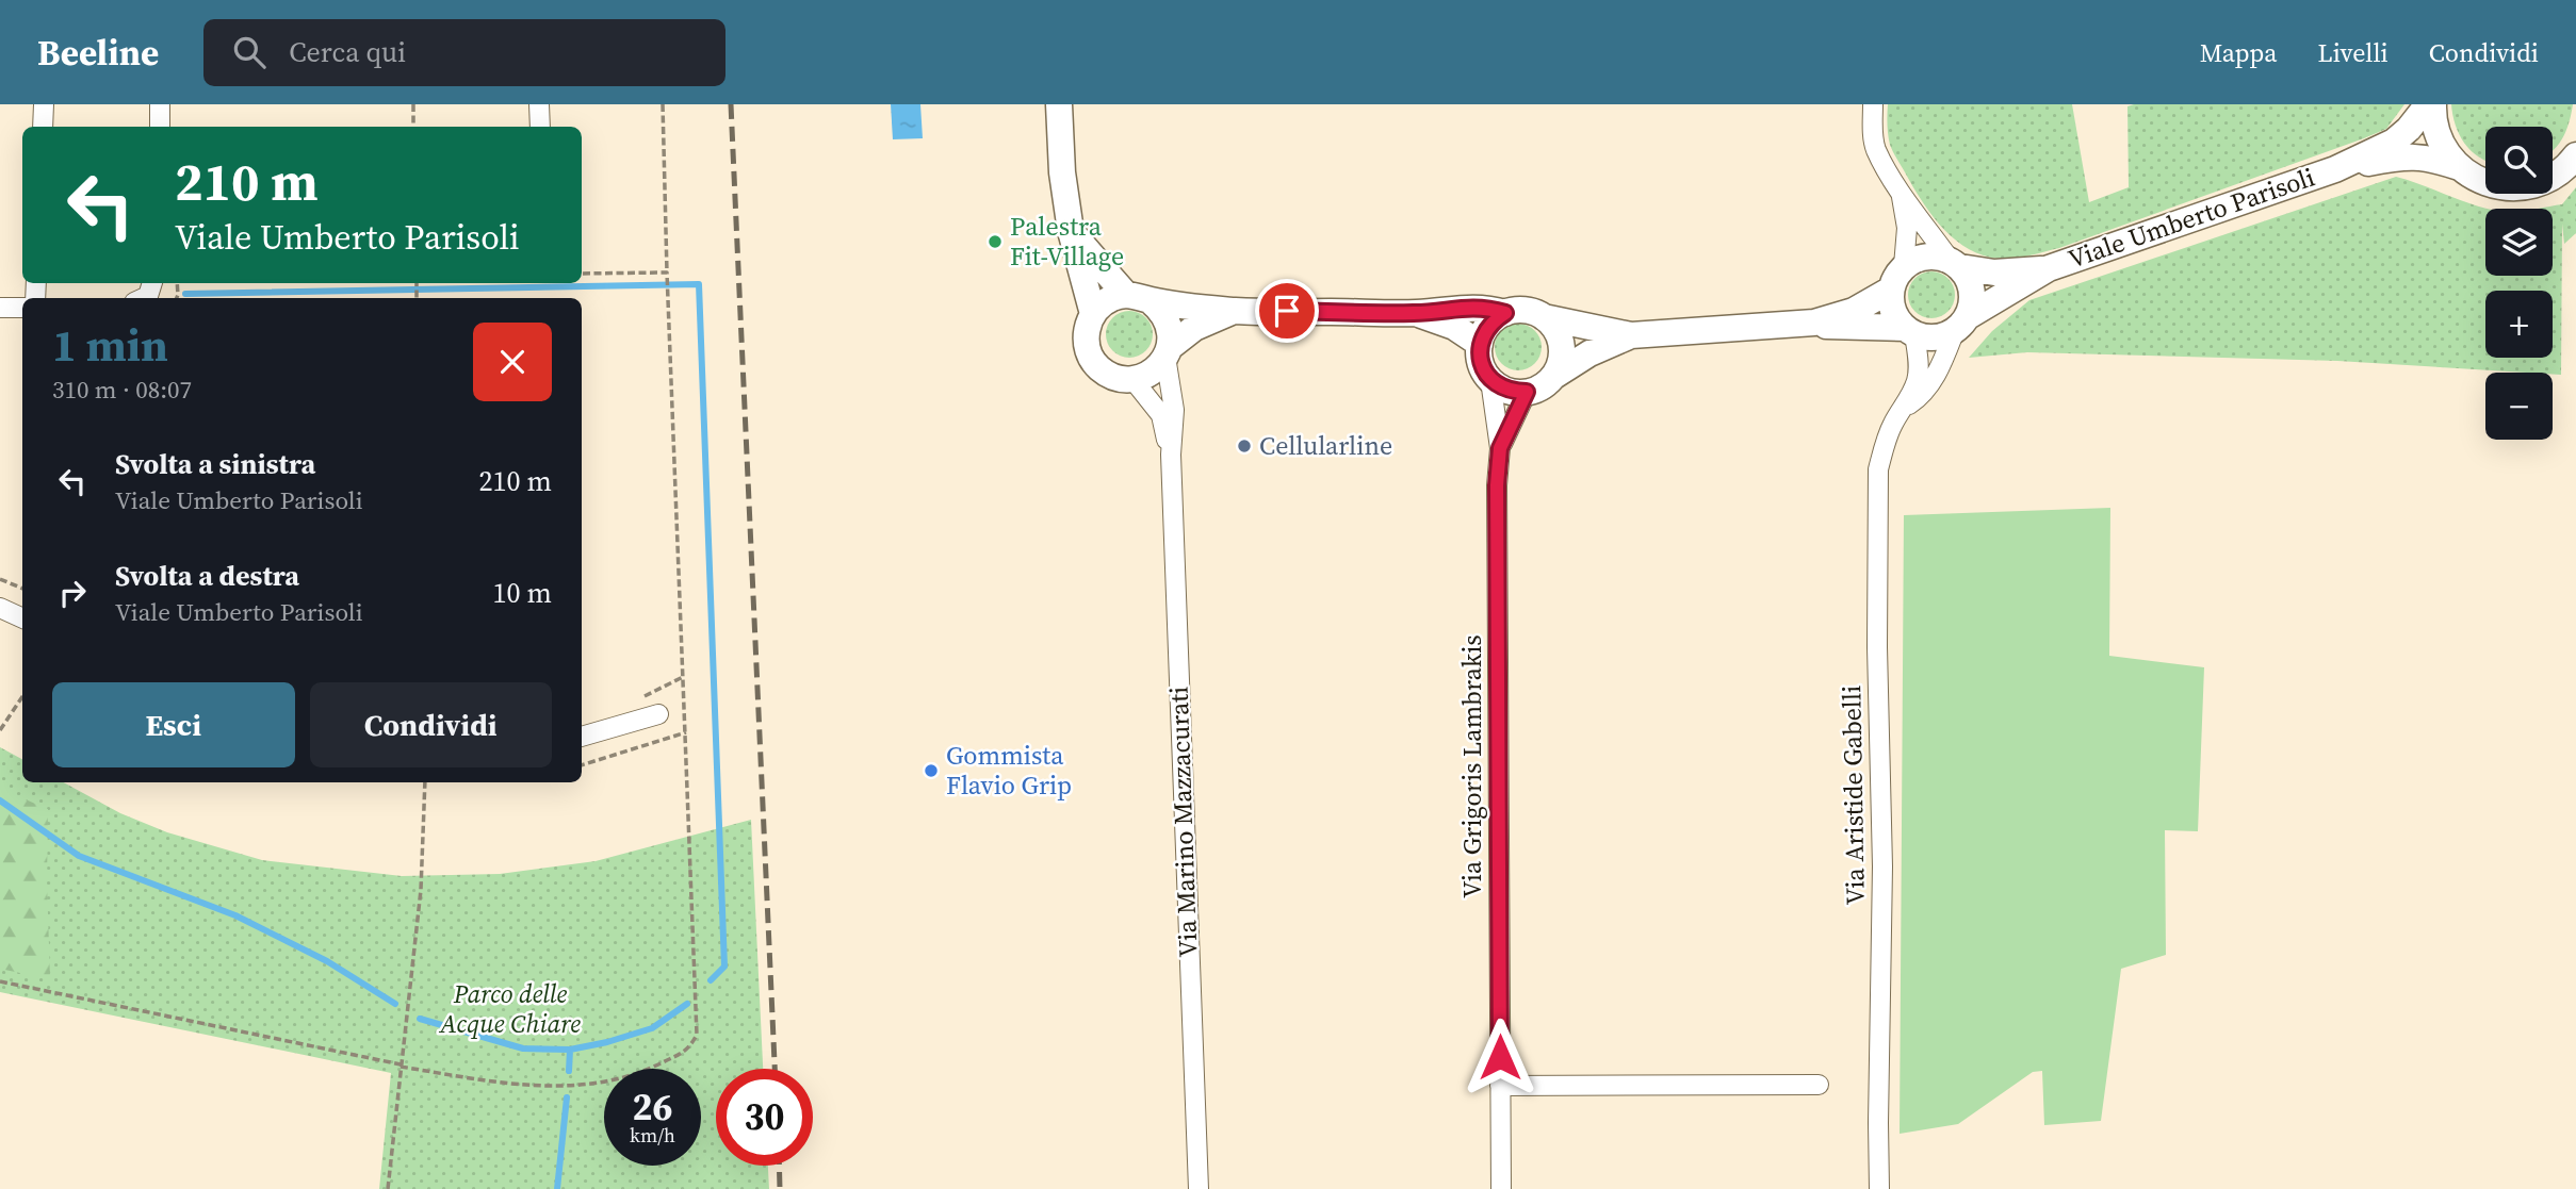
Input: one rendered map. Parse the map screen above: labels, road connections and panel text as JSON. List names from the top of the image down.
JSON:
{
  "streets": {
    "street": [
      "Viale Umberto Parisoli",
      "Via Grigoris Lambrakis",
      "Via Aristide Gabelli",
      "Via Marino Mazzacurati"
    ]
  },
  "crossings": [
    ["Viale Umberto Parisoli", "Via Grigoris Lambrakis"],
    ["Viale Umberto Parisoli", "Via Aristide Gabelli"],
    ["Viale Umberto Parisoli", "Via Marino Mazzacurati"]
  ],
  "parks": ["Parco delle Acque Chiare"],
  "places": ["Palestra Fit-Village", "Cellularline", "Gommista Flavio Grip"],
  "page": {
    "header": "Beeline",
    "search": "Cerca qui",
    "nav": ["Mappa", "Livelli", "Condividi"],
    "map_buttons": ["+", "−"],
    "turn": ["210 m", "Viale Umberto Parisoli"],
    "heading": ["1 min", "310 m · 08:07"],
    "list": [
      {
        "name": "Svolta a sinistra",
        "note": "Viale Umberto Parisoli",
        "value": "210 m"
      },
      {
        "name": "Svolta a destra",
        "note": "Viale Umberto Parisoli",
        "value": "10 m"
      }
    ],
    "buttons": ["Esci", "Condividi"],
    "speed": "26 km/h",
    "limit": "30"
  }
}
